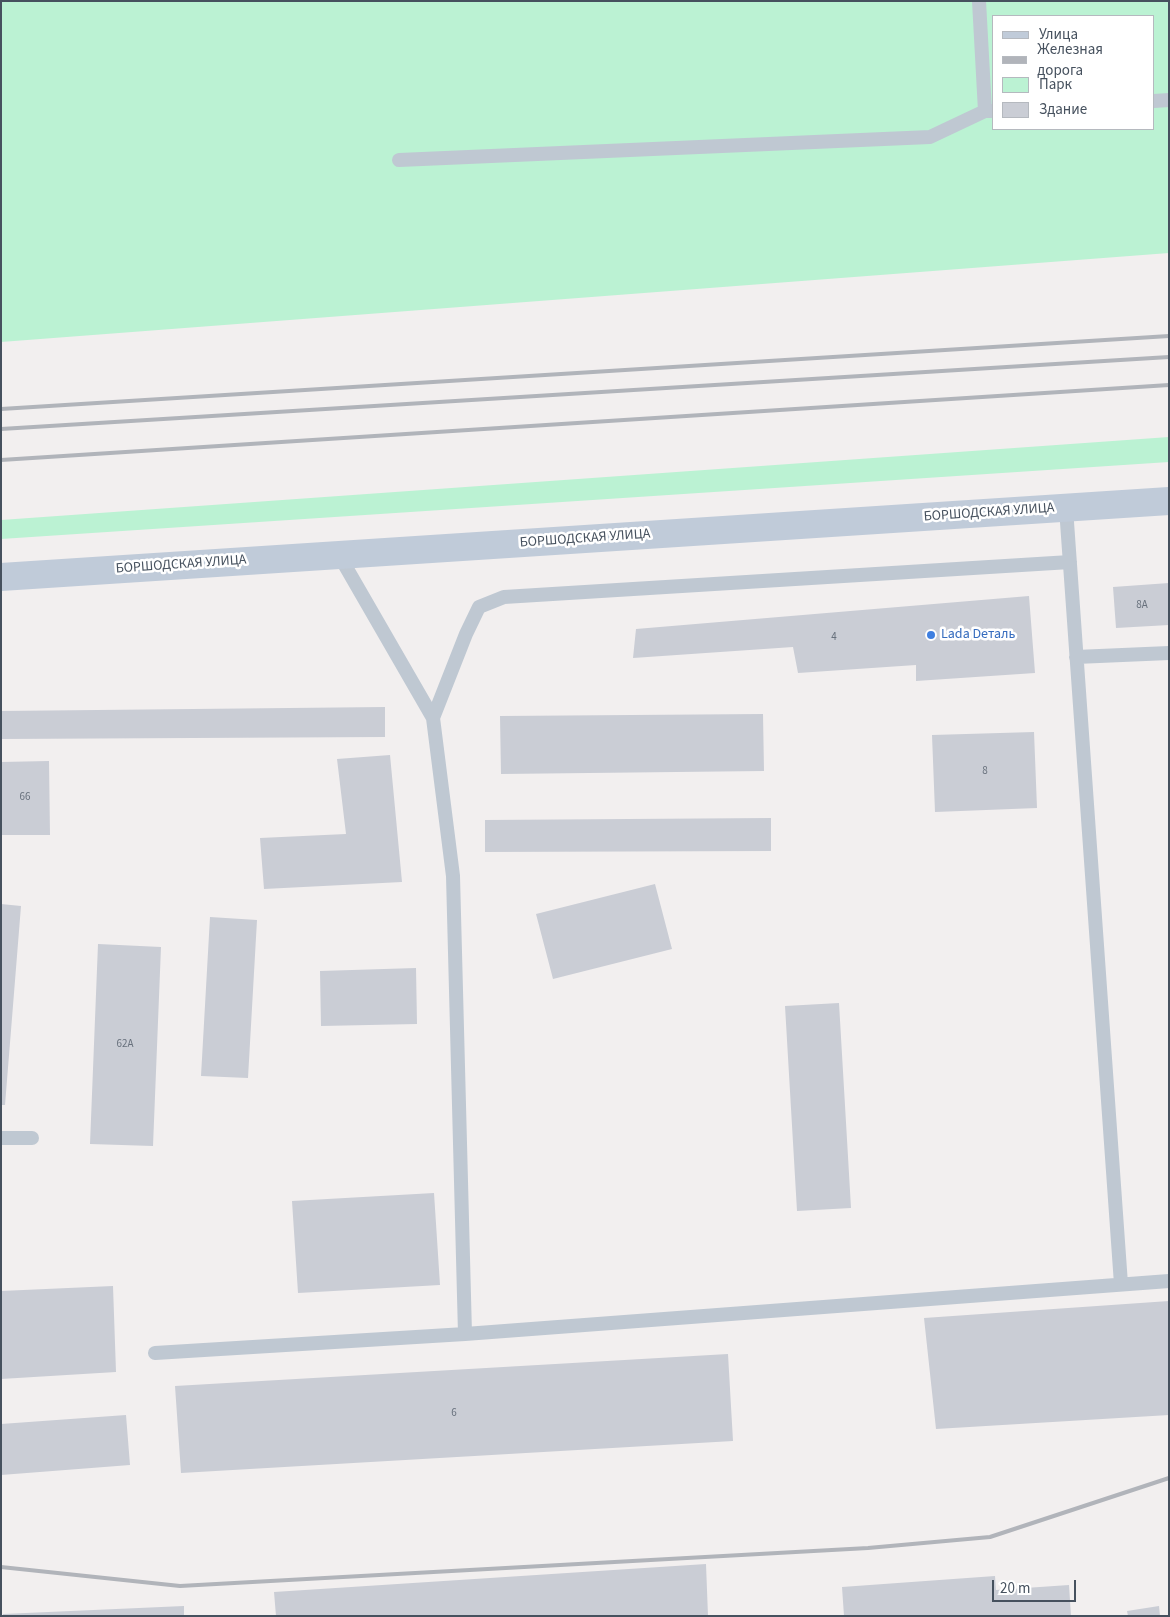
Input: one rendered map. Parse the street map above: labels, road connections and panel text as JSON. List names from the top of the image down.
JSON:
{
  "streets": {
    "street": ["БОРШОДСКАЯ УЛИЦА"]
  },
  "places": ["Lada Dеталь"],
  "house_numbers": [
    "8А",
    "4",
    "8",
    "66",
    "62А",
    "6"
  ],
  "legend": [
    "Улица",
    "Железная дорога",
    "Парк",
    "Здание"
  ],
  "scale_bar": "20 m"
}
